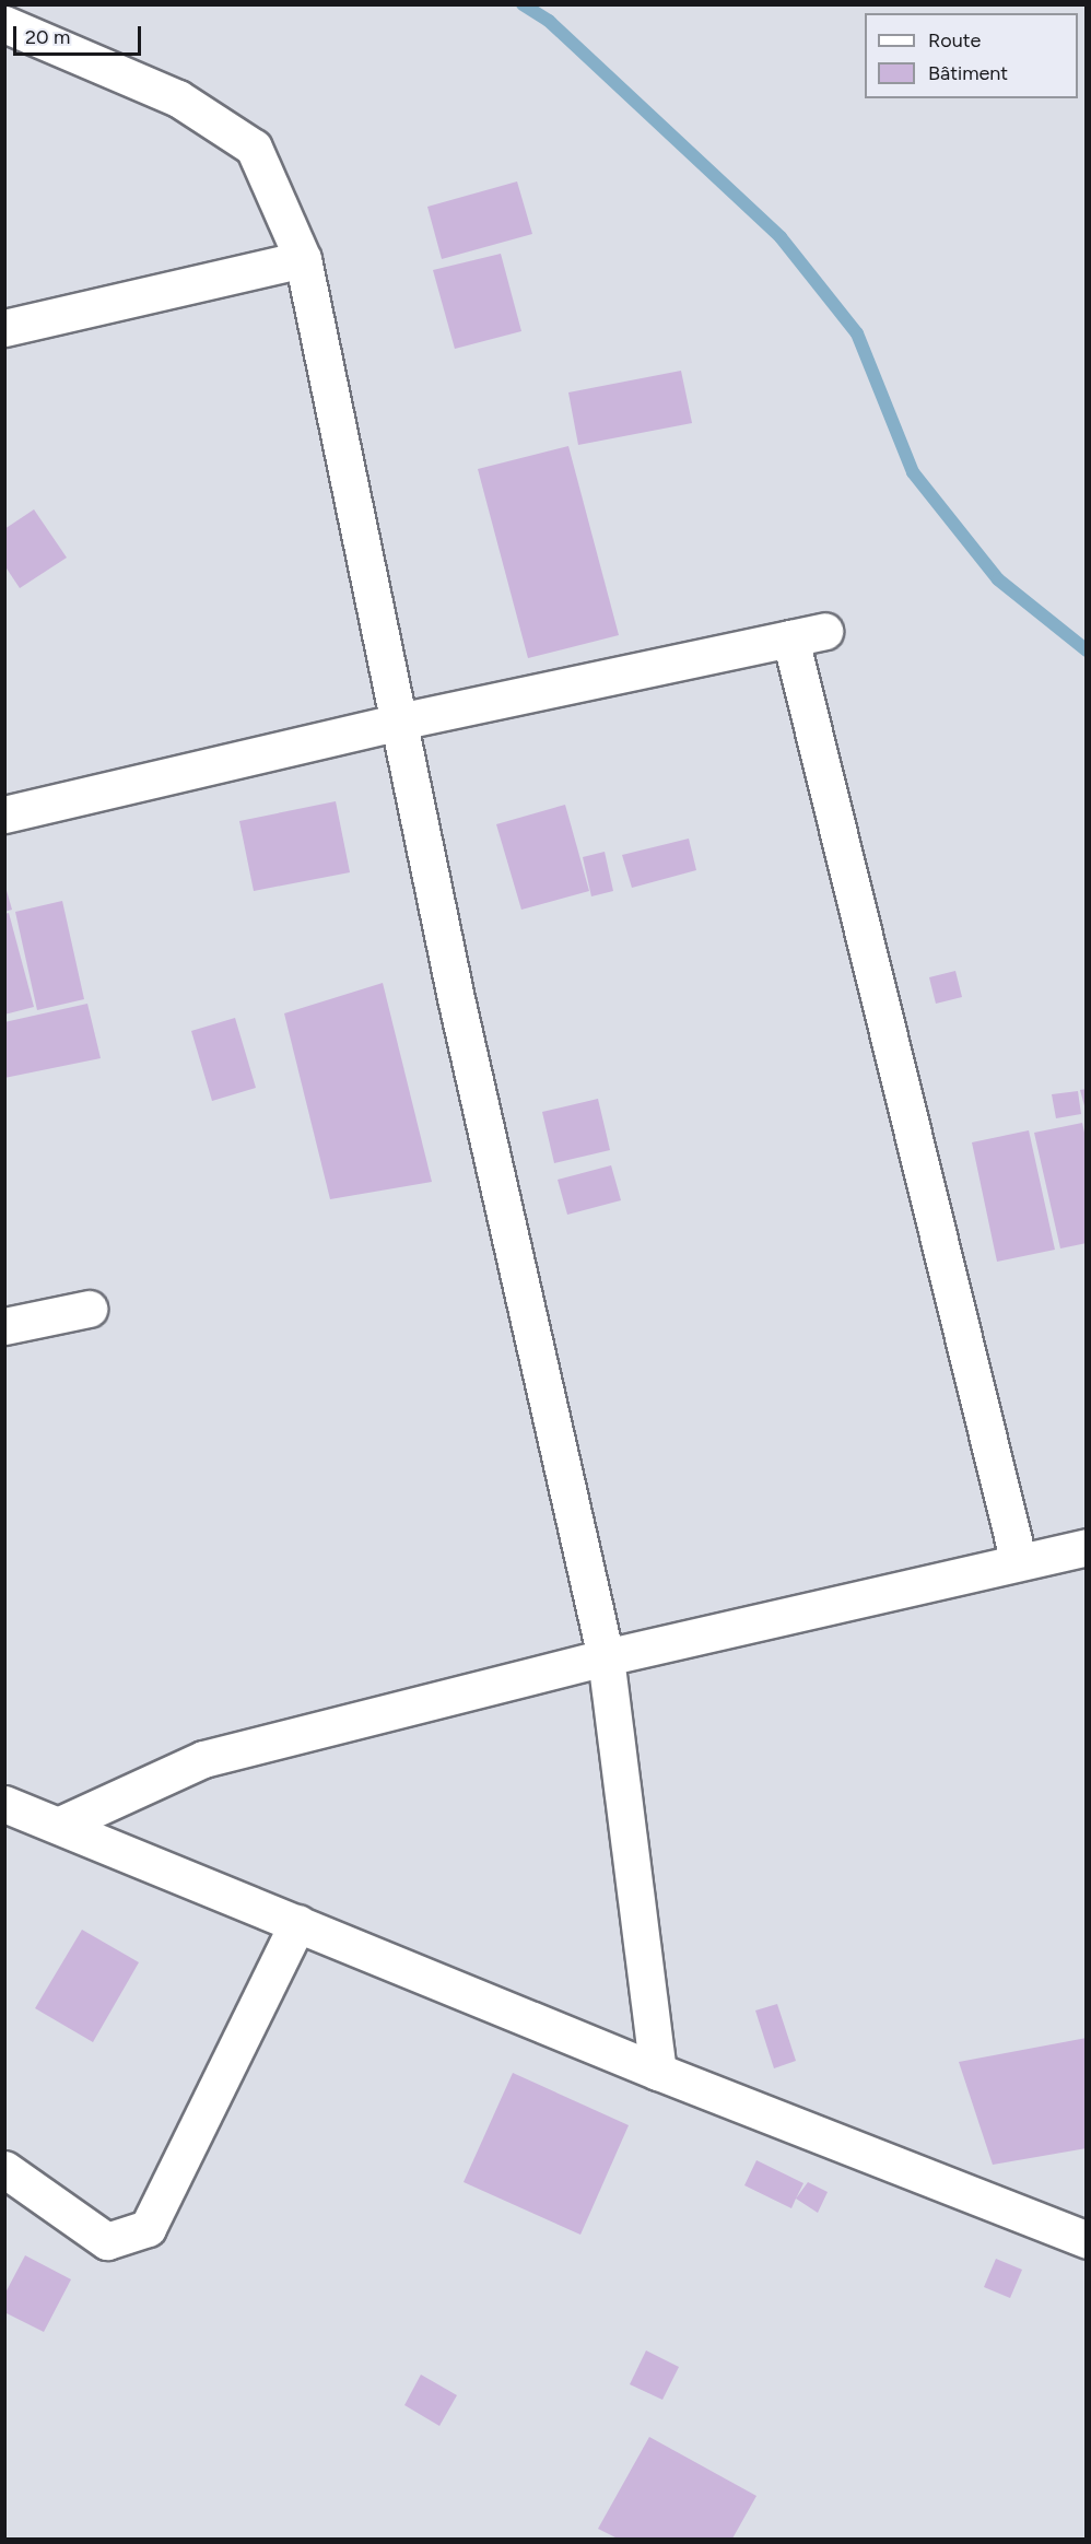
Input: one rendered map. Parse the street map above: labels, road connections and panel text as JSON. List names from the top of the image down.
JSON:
{
  "legend": ["Route", "Bâtiment"],
  "scale_bar": "20 m"
}
